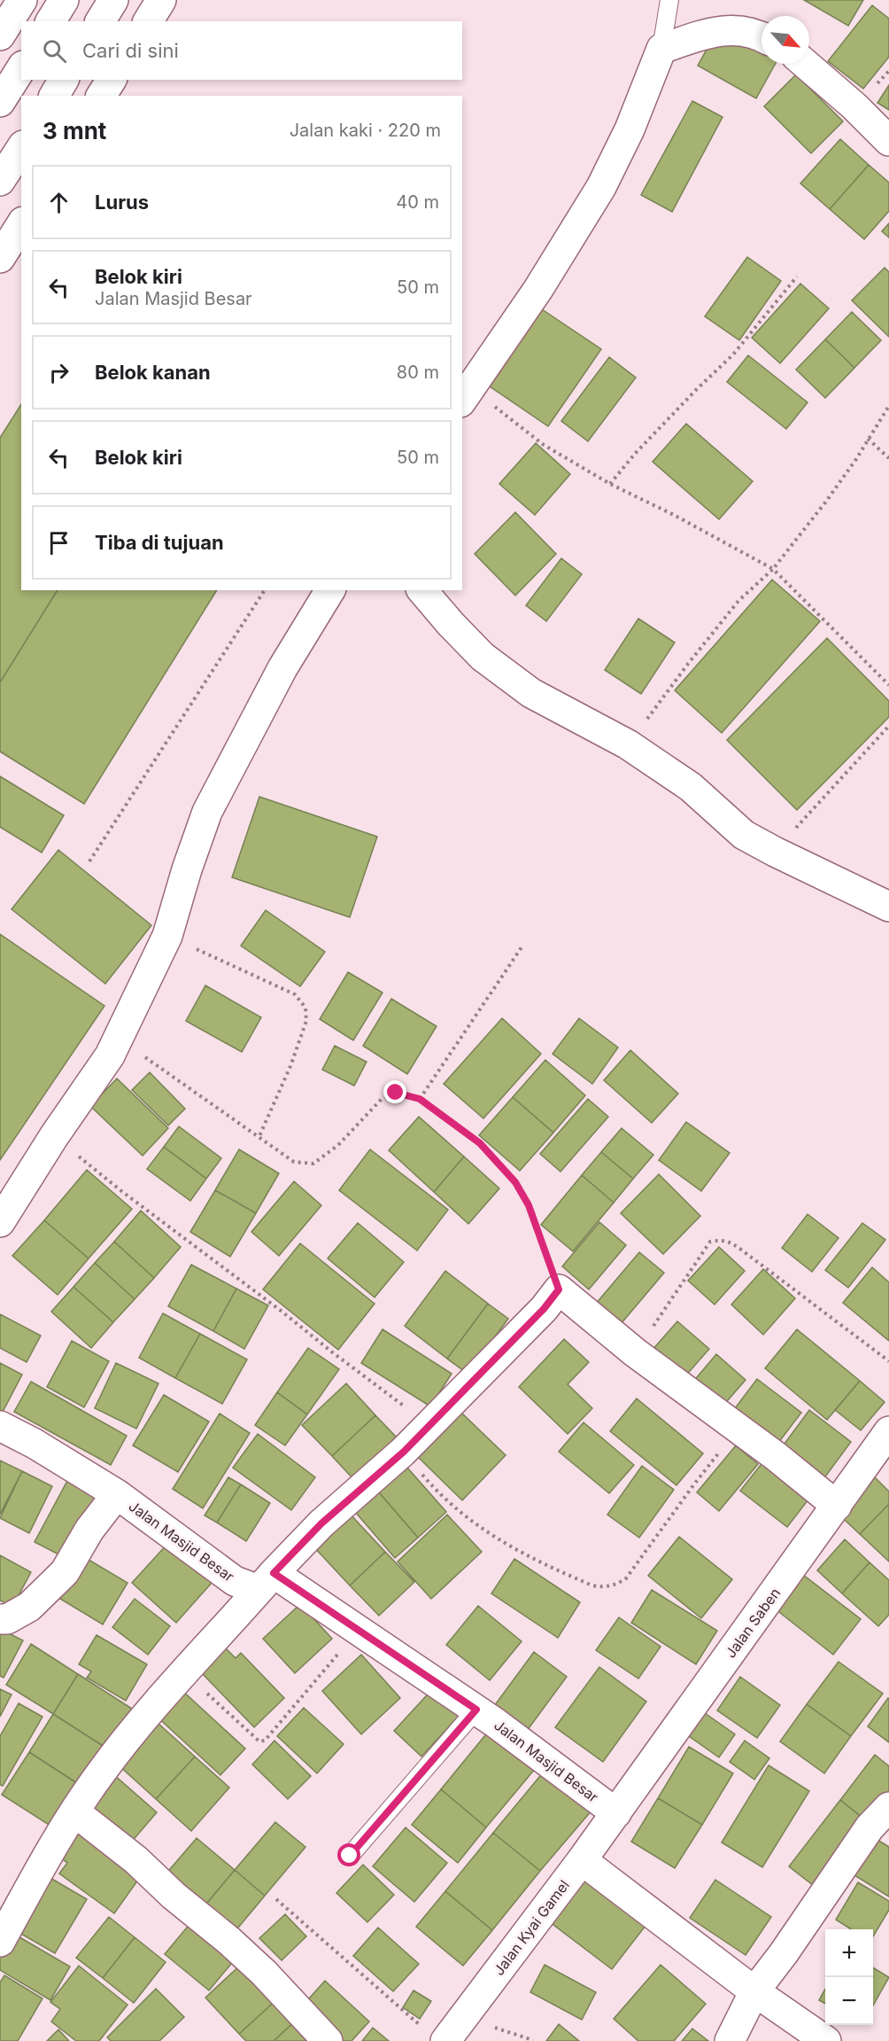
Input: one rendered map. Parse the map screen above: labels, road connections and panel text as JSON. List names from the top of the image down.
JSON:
{
  "streets": {
    "main road": ["Jalan Masjid Besar", "Jalan Saben", "Jalan Kyai Gamel"]
  },
  "crossings": [
    ["Jalan Masjid Besar", "Jalan Saben"],
    ["Jalan Masjid Besar", "Jalan Kyai Gamel"],
    ["Jalan Saben", "Jalan Kyai Gamel"]
  ],
  "north": "bottom right",
  "page": {
    "search": "Cari di sini",
    "heading": ["3 mnt", "Jalan kaki · 220 m"],
    "list": [
      ["Lurus", "40 m"],
      ["Belok kiri", "Jalan Masjid Besar", "50 m"],
      ["Belok kanan", "80 m"],
      ["Belok kiri", "50 m"],
      "Tiba di tujuan"
    ],
    "map_buttons": ["+", "−"]
  }
}
